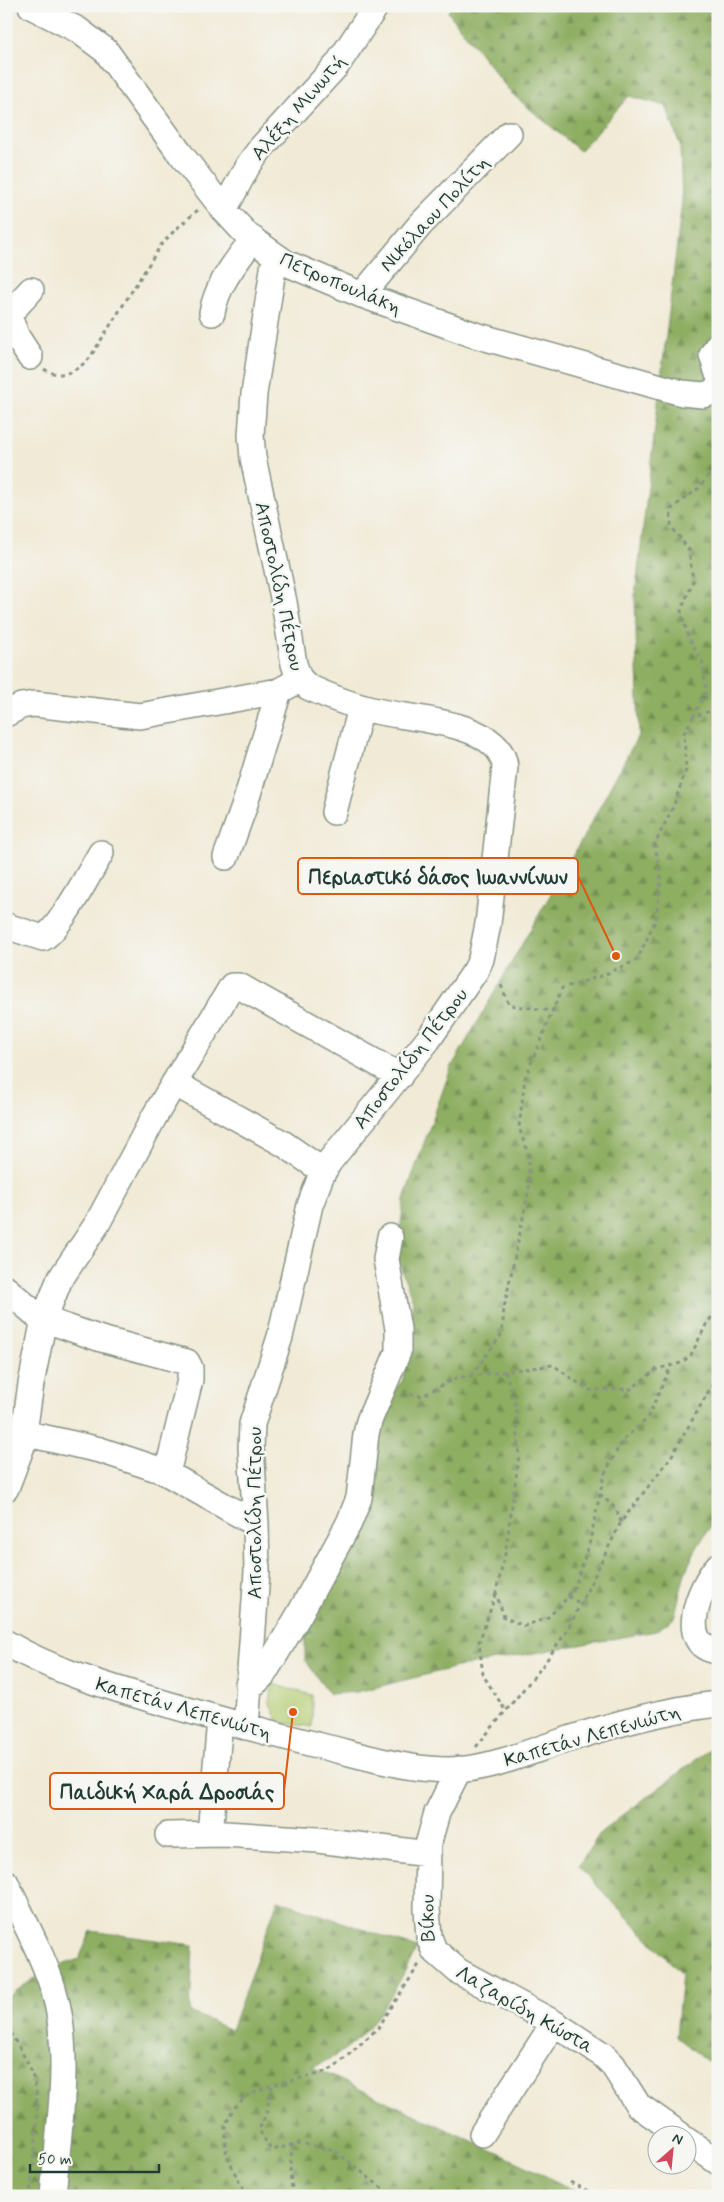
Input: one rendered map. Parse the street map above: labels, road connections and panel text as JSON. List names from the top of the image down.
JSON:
{
  "streets": {
    "street": [
      "Αλέξη Μινωτή",
      "Νικόλαου Πολίτη",
      "Πετροπουλάκη",
      "Αποστολίδη Πέτρου",
      "Καπετάν Λεπενιώτη",
      "Βίκου",
      "Λαζαρίδη Κώστα"
    ]
  },
  "crossings": [
    ["Αλέξη Μινωτή", "Πετροπουλάκη"],
    ["Νικόλαου Πολίτη", "Πετροπουλάκη"],
    ["Πετροπουλάκη", "Αποστολίδη Πέτρου"],
    ["Αποστολίδη Πέτρου", "Καπετάν Λεπενιώτη"],
    ["Καπετάν Λεπενιώτη", "Βίκου"],
    ["Βίκου", "Λαζαρίδη Κώστα"]
  ],
  "places": ["Περιαστικό δάσος Ιωαννίνων", "Παιδική Χαρά Δροσιάς"],
  "scale_bar": "50 m",
  "north": "top right"
}
